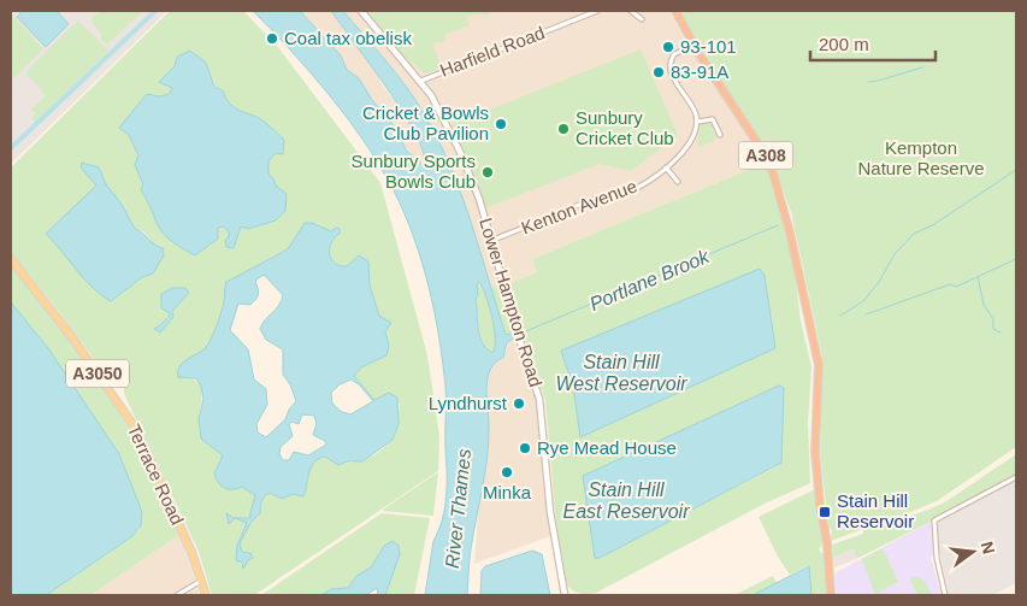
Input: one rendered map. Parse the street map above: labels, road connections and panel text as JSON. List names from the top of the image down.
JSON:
{
  "streets": {
    "highway": ["A308"],
    "main road": ["A3050", "Terrace Road"],
    "street": ["Harfield Road", "Kenton Avenue", "Lower Hampton Road"]
  },
  "crossings": [
    ["Harfield Road", "Lower Hampton Road"],
    ["Kenton Avenue", "Lower Hampton Road"],
    ["A3050", "Terrace Road"]
  ],
  "water": [
    "Portlane Brook",
    "Stain Hill West Reservoir",
    "Stain Hill East Reservoir",
    "River Thames"
  ],
  "parks": ["Kempton Nature Reserve"],
  "places": {
    "other": [
      "Coal tax obelisk",
      "93-101",
      "83-91A",
      "Cricket & Bowls Club Pavilion",
      "Sunbury Cricket Club",
      "Sunbury Sports Bowls Club",
      "Lyndhurst",
      "Rye Mead House",
      "Minka"
    ],
    "transit": ["Stain Hill Reservoir"]
  },
  "scale_bar": "200 m",
  "north": "right"
}
